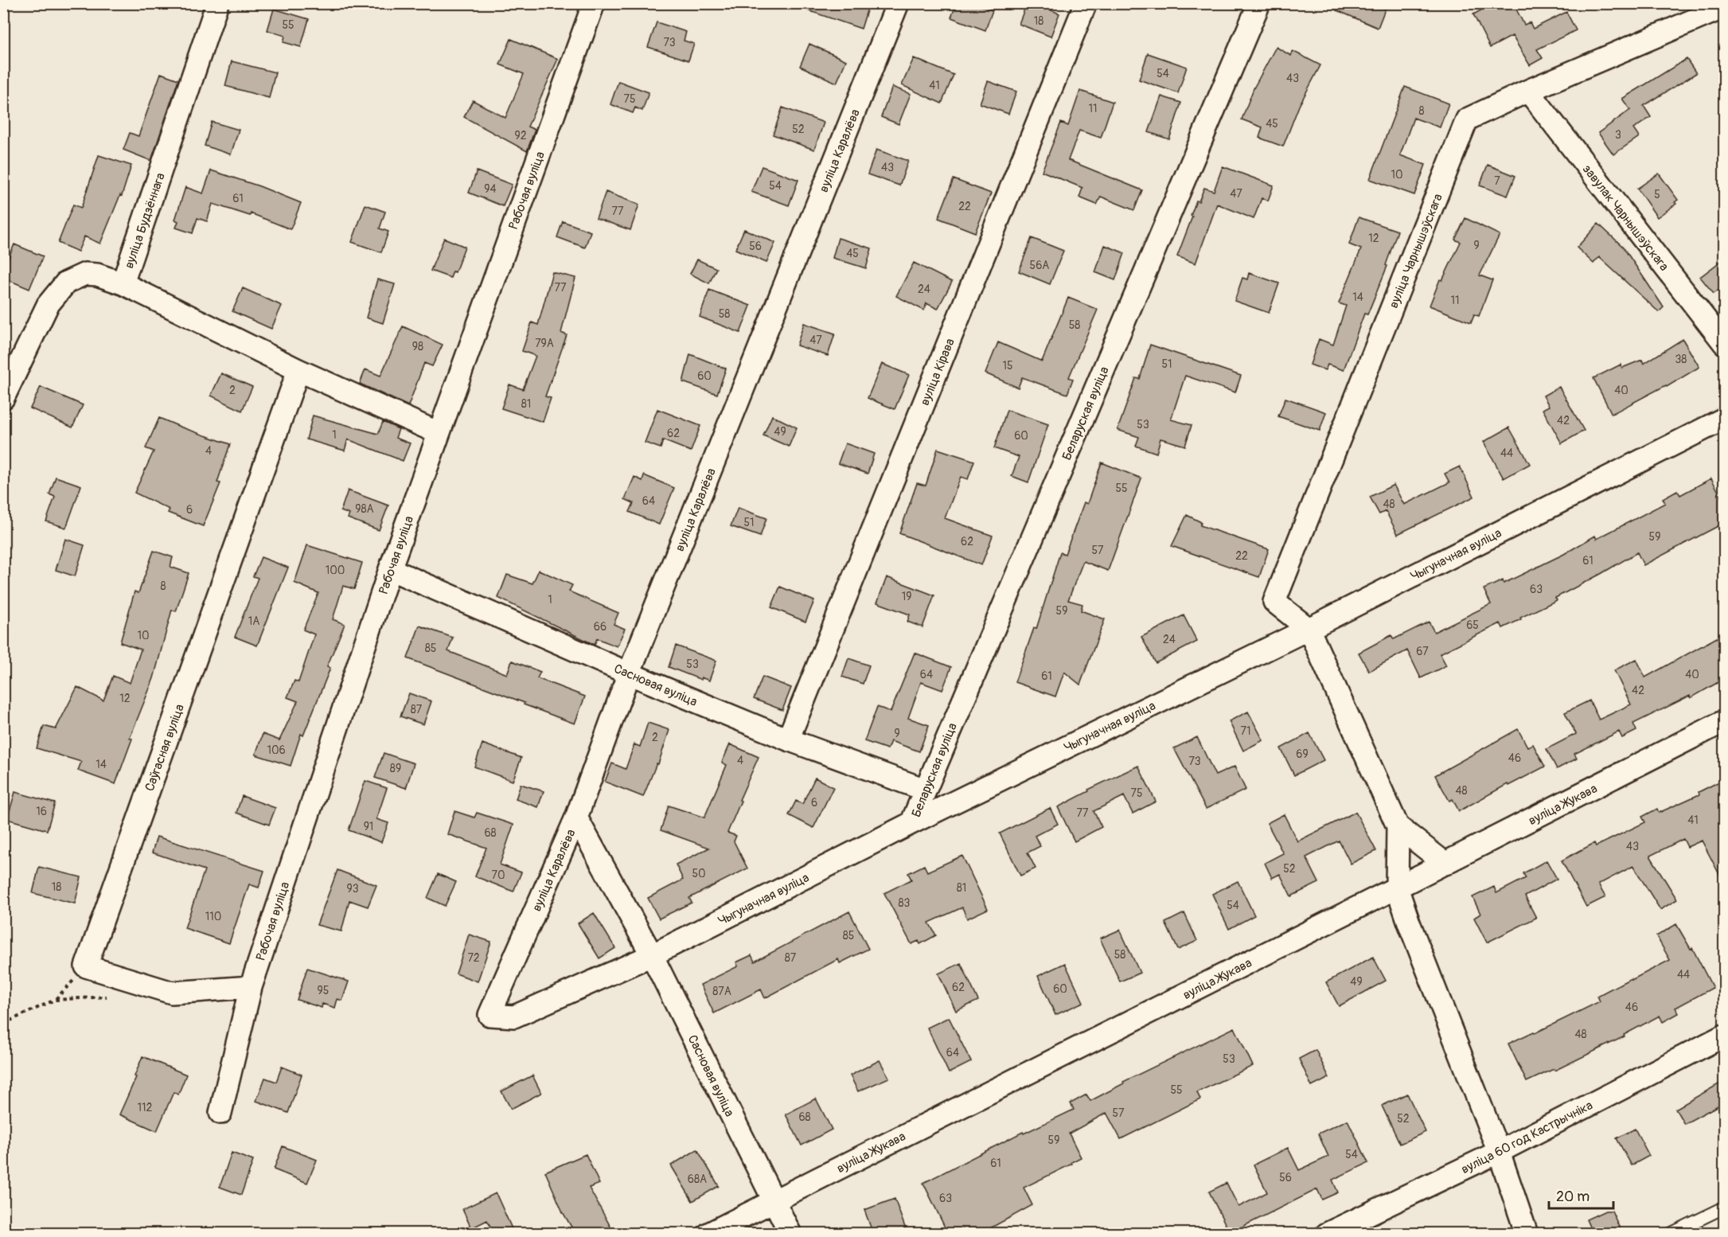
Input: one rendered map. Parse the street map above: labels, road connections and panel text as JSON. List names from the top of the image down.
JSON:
{
  "streets": {
    "street": [
      "вуліца Каралёва",
      "Рабочая вуліца",
      "завулак Чарнышэўскага",
      "вуліца Будзённага",
      "вуліца Чарнышэўскага",
      "вуліца Кірава",
      "Беларуская вуліца",
      "Чыгуначная вуліца",
      "Сасновая вуліца",
      "Саўгасная вуліца",
      "вуліца Жукава",
      "вуліца 60 год Кастрычніка"
    ]
  },
  "crossings": [
    ["вуліца Каралёва", "Чыгуначная вуліца"],
    ["вуліца Каралёва", "Сасновая вуліца"],
    ["Рабочая вуліца", "Сасновая вуліца"],
    ["завулак Чарнышэўскага", "вуліца Чарнышэўскага"],
    ["вуліца Чарнышэўскага", "Чыгуначная вуліца"],
    ["вуліца Кірава", "Сасновая вуліца"],
    ["Беларуская вуліца", "Чыгуначная вуліца"],
    ["Беларуская вуліца", "Сасновая вуліца"],
    ["Чыгуначная вуліца", "Сасновая вуліца"],
    ["Сасновая вуліца", "вуліца Жукава"]
  ],
  "house_numbers": [
    "18",
    "55",
    "73",
    "54",
    "43",
    "41",
    "75",
    "11",
    "8",
    "45",
    "52",
    "3",
    "92",
    "43",
    "10",
    "7",
    "54",
    "94",
    "47",
    "5",
    "61",
    "22",
    "77",
    "12",
    "9",
    "56",
    "45",
    "56А",
    "77",
    "24",
    "14",
    "11",
    "58",
    "58",
    "47",
    "79А",
    "98",
    "38",
    "51",
    "15",
    "60",
    "2",
    "40",
    "81",
    "42",
    "53",
    "49",
    "62",
    "1",
    "60",
    "4",
    "44",
    "55",
    "64",
    "48",
    "98А",
    "6",
    "51",
    "59",
    "62",
    "57",
    "22",
    "61",
    "100",
    "8",
    "63",
    "19",
    "1",
    "59",
    "1А",
    "65",
    "66",
    "10",
    "24",
    "85",
    "67",
    "53",
    "64",
    "40",
    "61",
    "42",
    "12",
    "87",
    "71",
    "9",
    "2",
    "106",
    "69",
    "46",
    "4",
    "73",
    "14",
    "89",
    "48",
    "75",
    "6",
    "16",
    "77",
    "41",
    "91",
    "68",
    "43",
    "52",
    "50",
    "70",
    "18",
    "81",
    "93",
    "83",
    "54",
    "110",
    "85",
    "58",
    "72",
    "87",
    "44",
    "49",
    "62",
    "60",
    "95",
    "87А",
    "46",
    "48",
    "64",
    "53",
    "55",
    "112",
    "57",
    "68",
    "52",
    "59",
    "54",
    "61",
    "56",
    "68А",
    "63"
  ],
  "scale_bar": "20 m"
}
